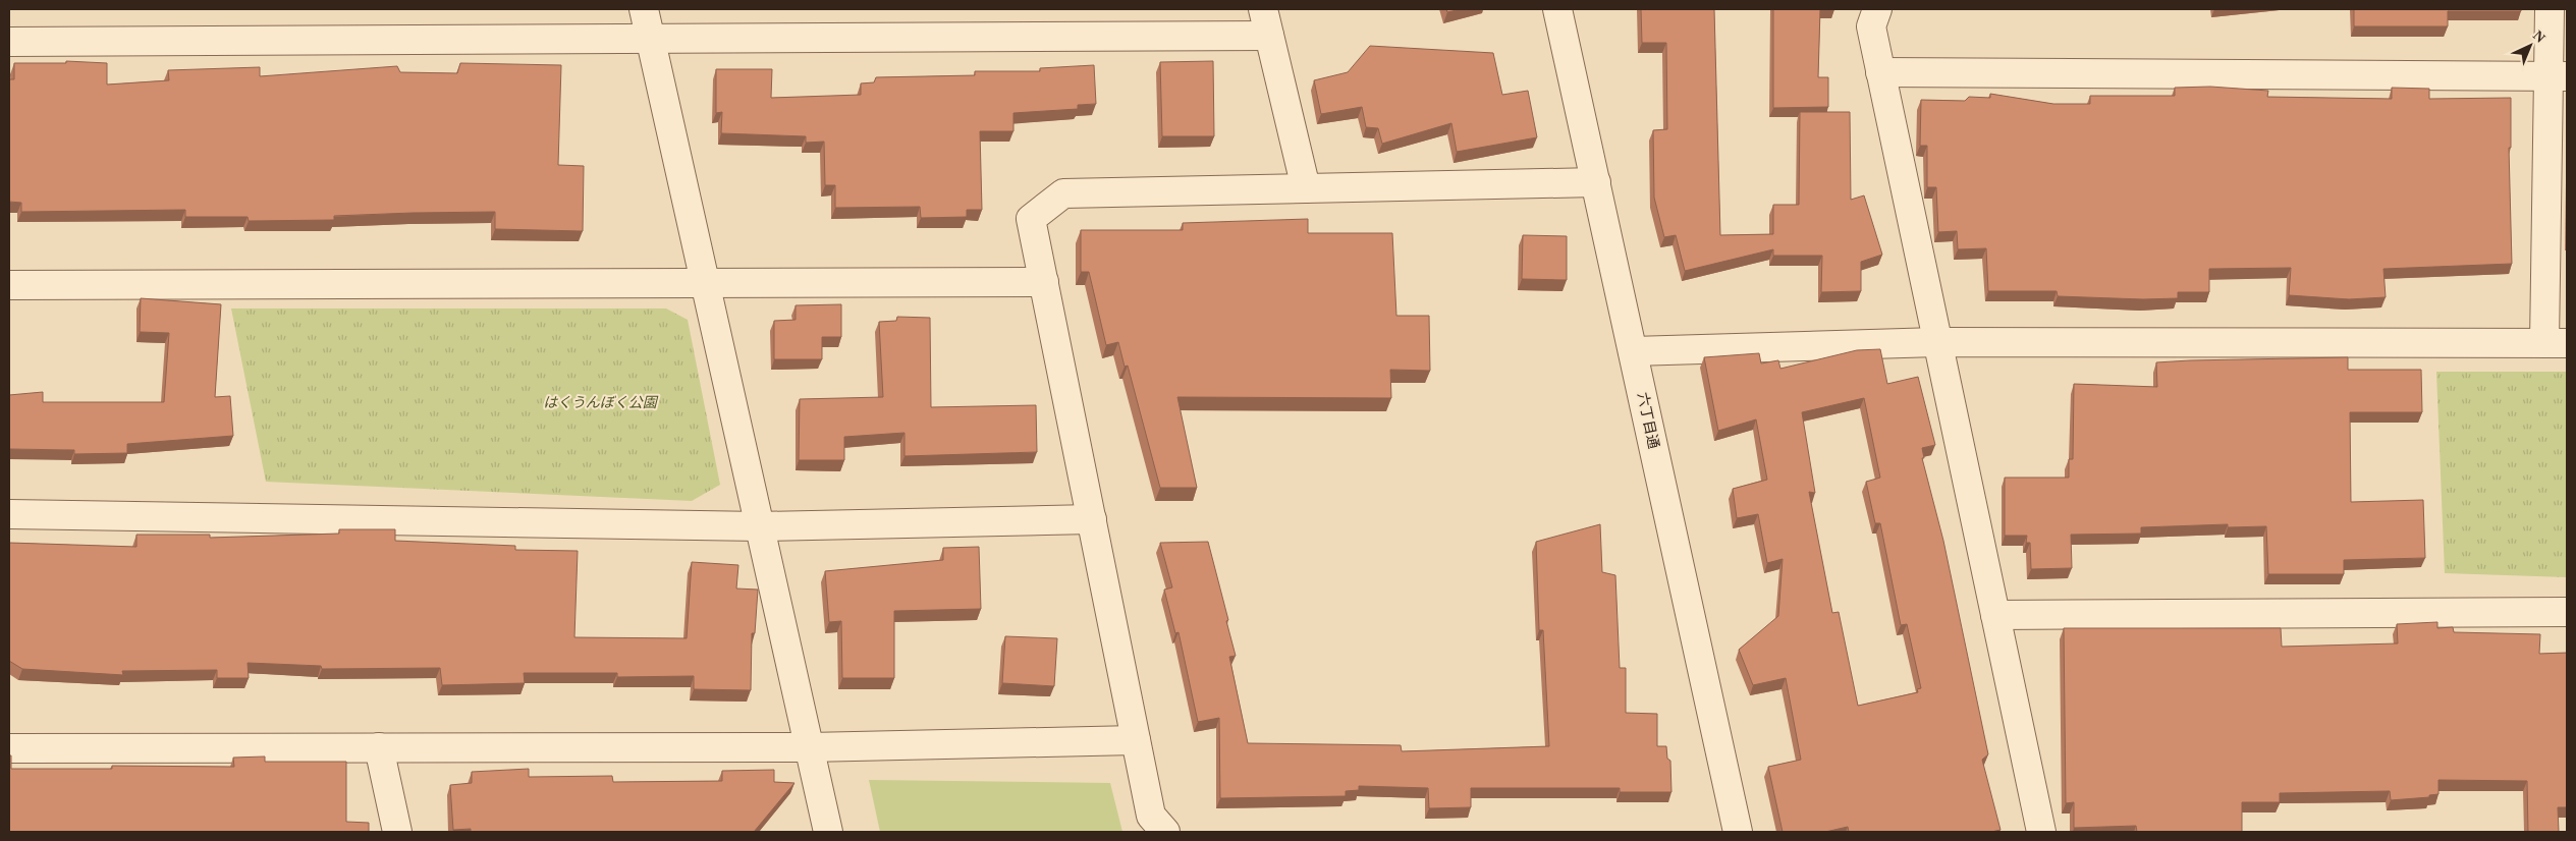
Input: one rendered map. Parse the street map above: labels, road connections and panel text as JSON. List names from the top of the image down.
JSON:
{
  "streets": {
    "street": ["六丁目通"]
  },
  "parks": ["はくうんぼく公園"],
  "north": "top right"
}
